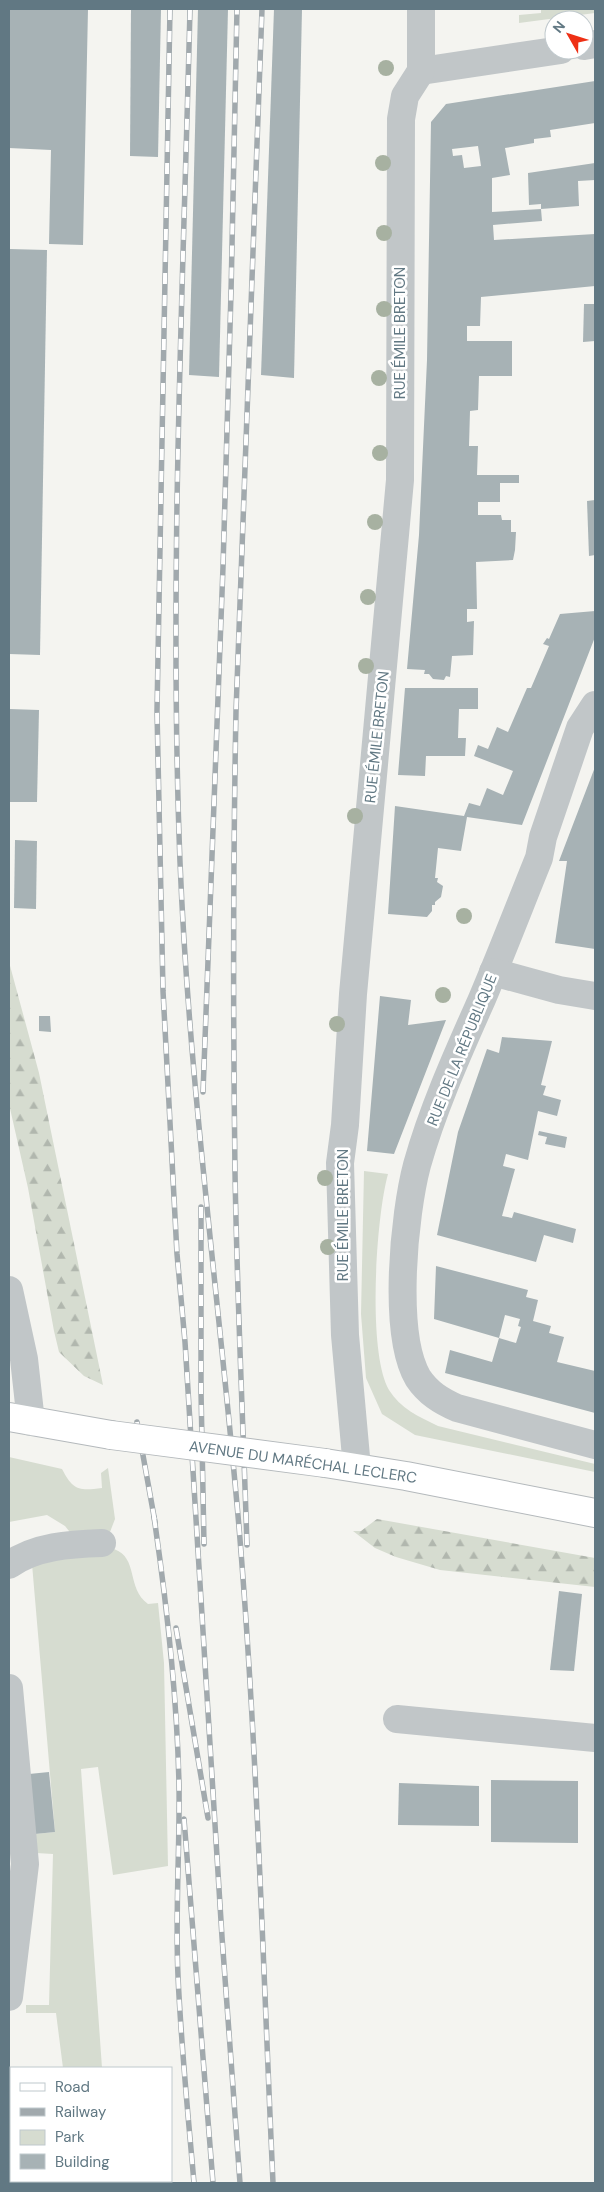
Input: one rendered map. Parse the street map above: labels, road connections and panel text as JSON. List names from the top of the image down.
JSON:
{
  "streets": {
    "main road": ["AVENUE DU MARÉCHAL LECLERC"],
    "street": ["RUE ÉMILE BRETON", "RUE DE LA RÉPUBLIQUE"]
  },
  "crossings": [
    ["RUE ÉMILE BRETON", "AVENUE DU MARÉCHAL LECLERC"]
  ],
  "legend": [
    "Road",
    "Railway",
    "Park",
    "Building"
  ],
  "north": "top left"
}
